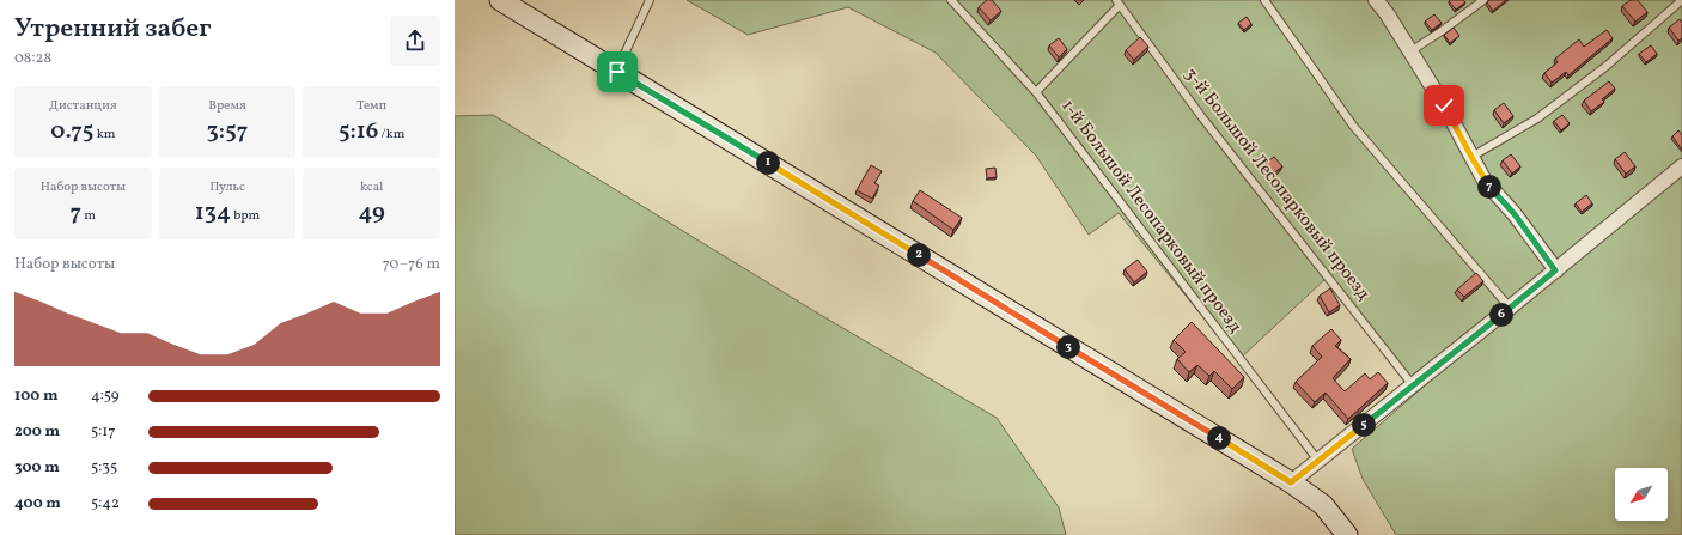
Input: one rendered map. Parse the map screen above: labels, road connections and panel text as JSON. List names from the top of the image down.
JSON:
{
  "streets": {
    "lane": ["3-й Большой Лесопарковый проезд", "1-й Большой Лесопарковый проезд"]
  },
  "north": "bottom left",
  "page": {
    "heading": ["Утренний забег", "08:28"],
    "stats": [
      ["Дистанция", "0.75 km"],
      ["Время", "3:57"],
      ["Темп", "5:16 /km"],
      ["Набор высоты", "7 m"],
      ["Пульс", "134 bpm"],
      ["kcal", "49"]
    ],
    "pins": [
      "1",
      "7",
      "2",
      "6",
      "3",
      "5",
      "4"
    ],
    "chart": ["Набор высоты", "70–76 m"],
    "list": [
      {
        "name": "100 m",
        "note": "4:59"
      },
      {
        "name": "200 m",
        "note": "5:17"
      },
      {
        "name": "300 m",
        "note": "5:35"
      },
      {
        "name": "400 m",
        "note": "5:42"
      }
    ]
  }
}
